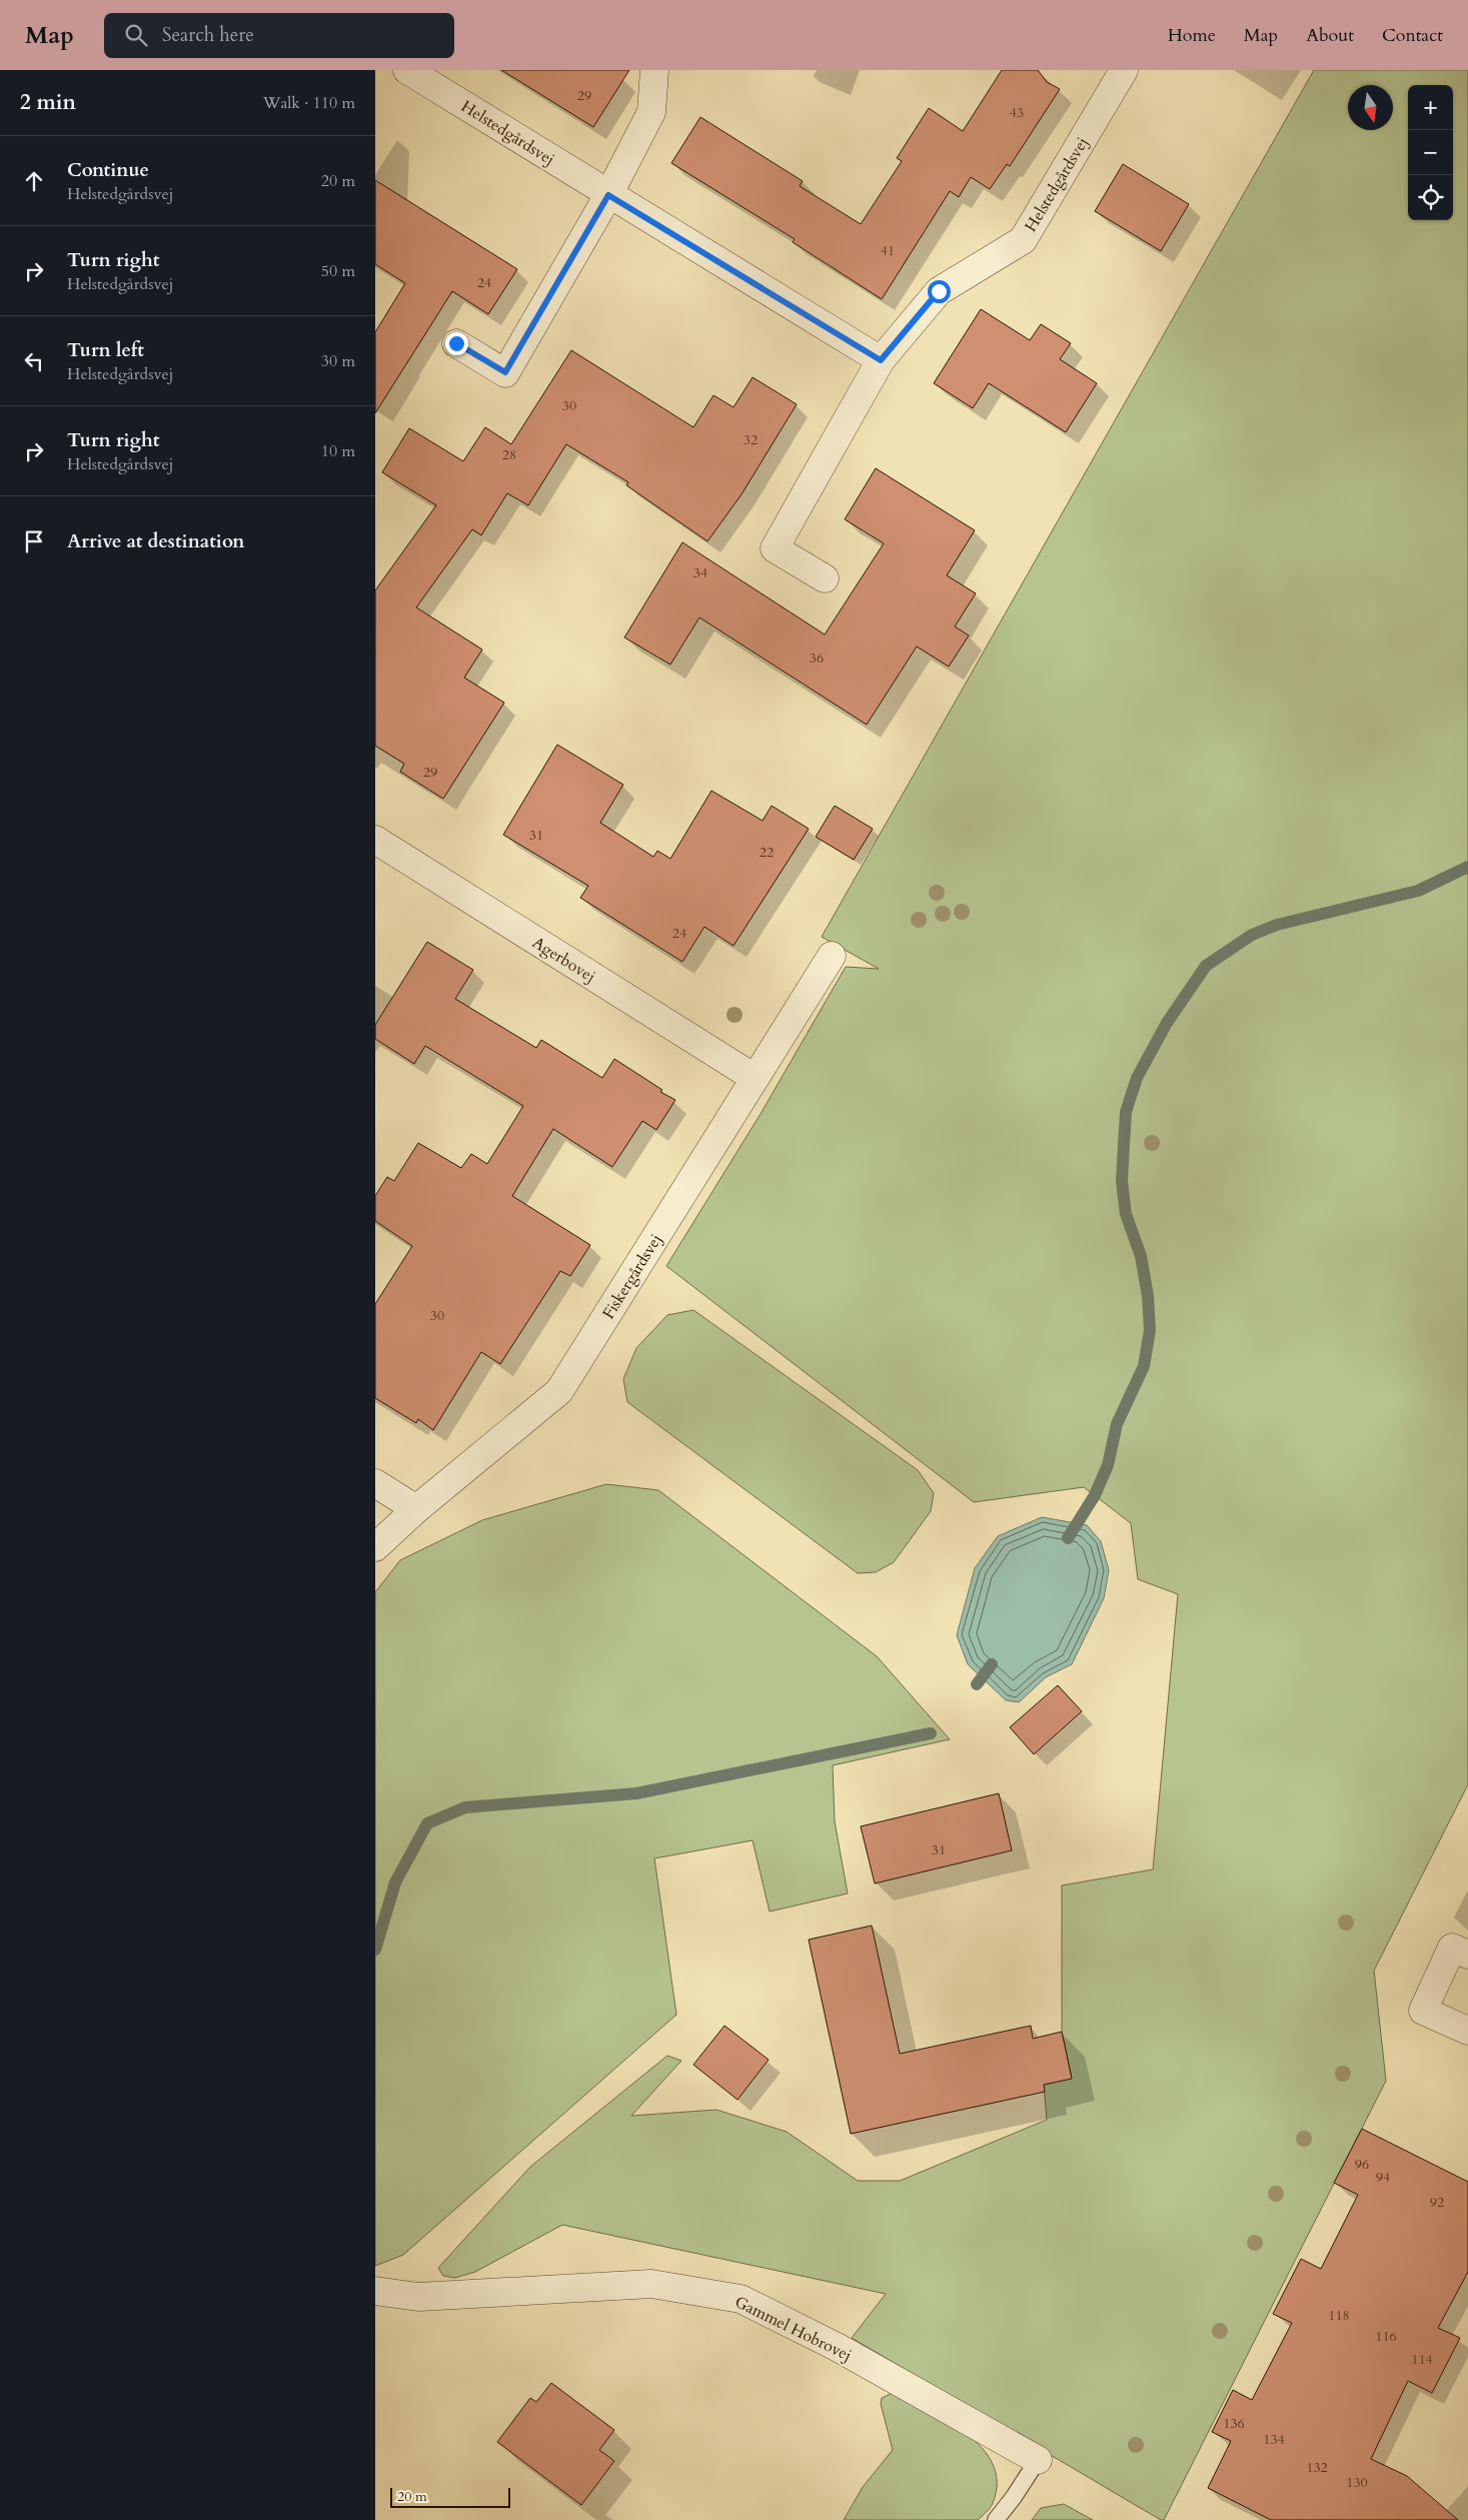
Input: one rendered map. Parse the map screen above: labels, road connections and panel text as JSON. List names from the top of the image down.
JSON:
{
  "streets": {
    "street": [
      "Helstedgårdsvej",
      "Agerbovej",
      "Fiskergårdsvej",
      "Gammel Hobrovej"
    ]
  },
  "crossings": [
    ["Agerbovej", "Fiskergårdsvej"]
  ],
  "house_numbers": [
    "29",
    "43",
    "41",
    "24",
    "30",
    "32",
    "28",
    "34",
    "36",
    "29",
    "31",
    "22",
    "24",
    "30",
    "31",
    "96",
    "94",
    "92",
    "118",
    "116",
    "114",
    "136",
    "134",
    "132",
    "130"
  ],
  "scale_bar": "20 m",
  "north": "bottom",
  "page": {
    "header": "Map",
    "search": "Search here",
    "nav": [
      "Home",
      "Map",
      "About",
      "Contact"
    ],
    "heading": ["2 min", "Walk · 110 m"],
    "map_buttons": ["+", "−"],
    "list": [
      ["Continue", "Helstedgårdsvej", "20 m"],
      ["Turn right", "Helstedgårdsvej", "50 m"],
      ["Turn left", "Helstedgårdsvej", "30 m"],
      ["Turn right", "Helstedgårdsvej", "10 m"],
      "Arrive at destination"
    ],
    "scale": "20 m"
  }
}
